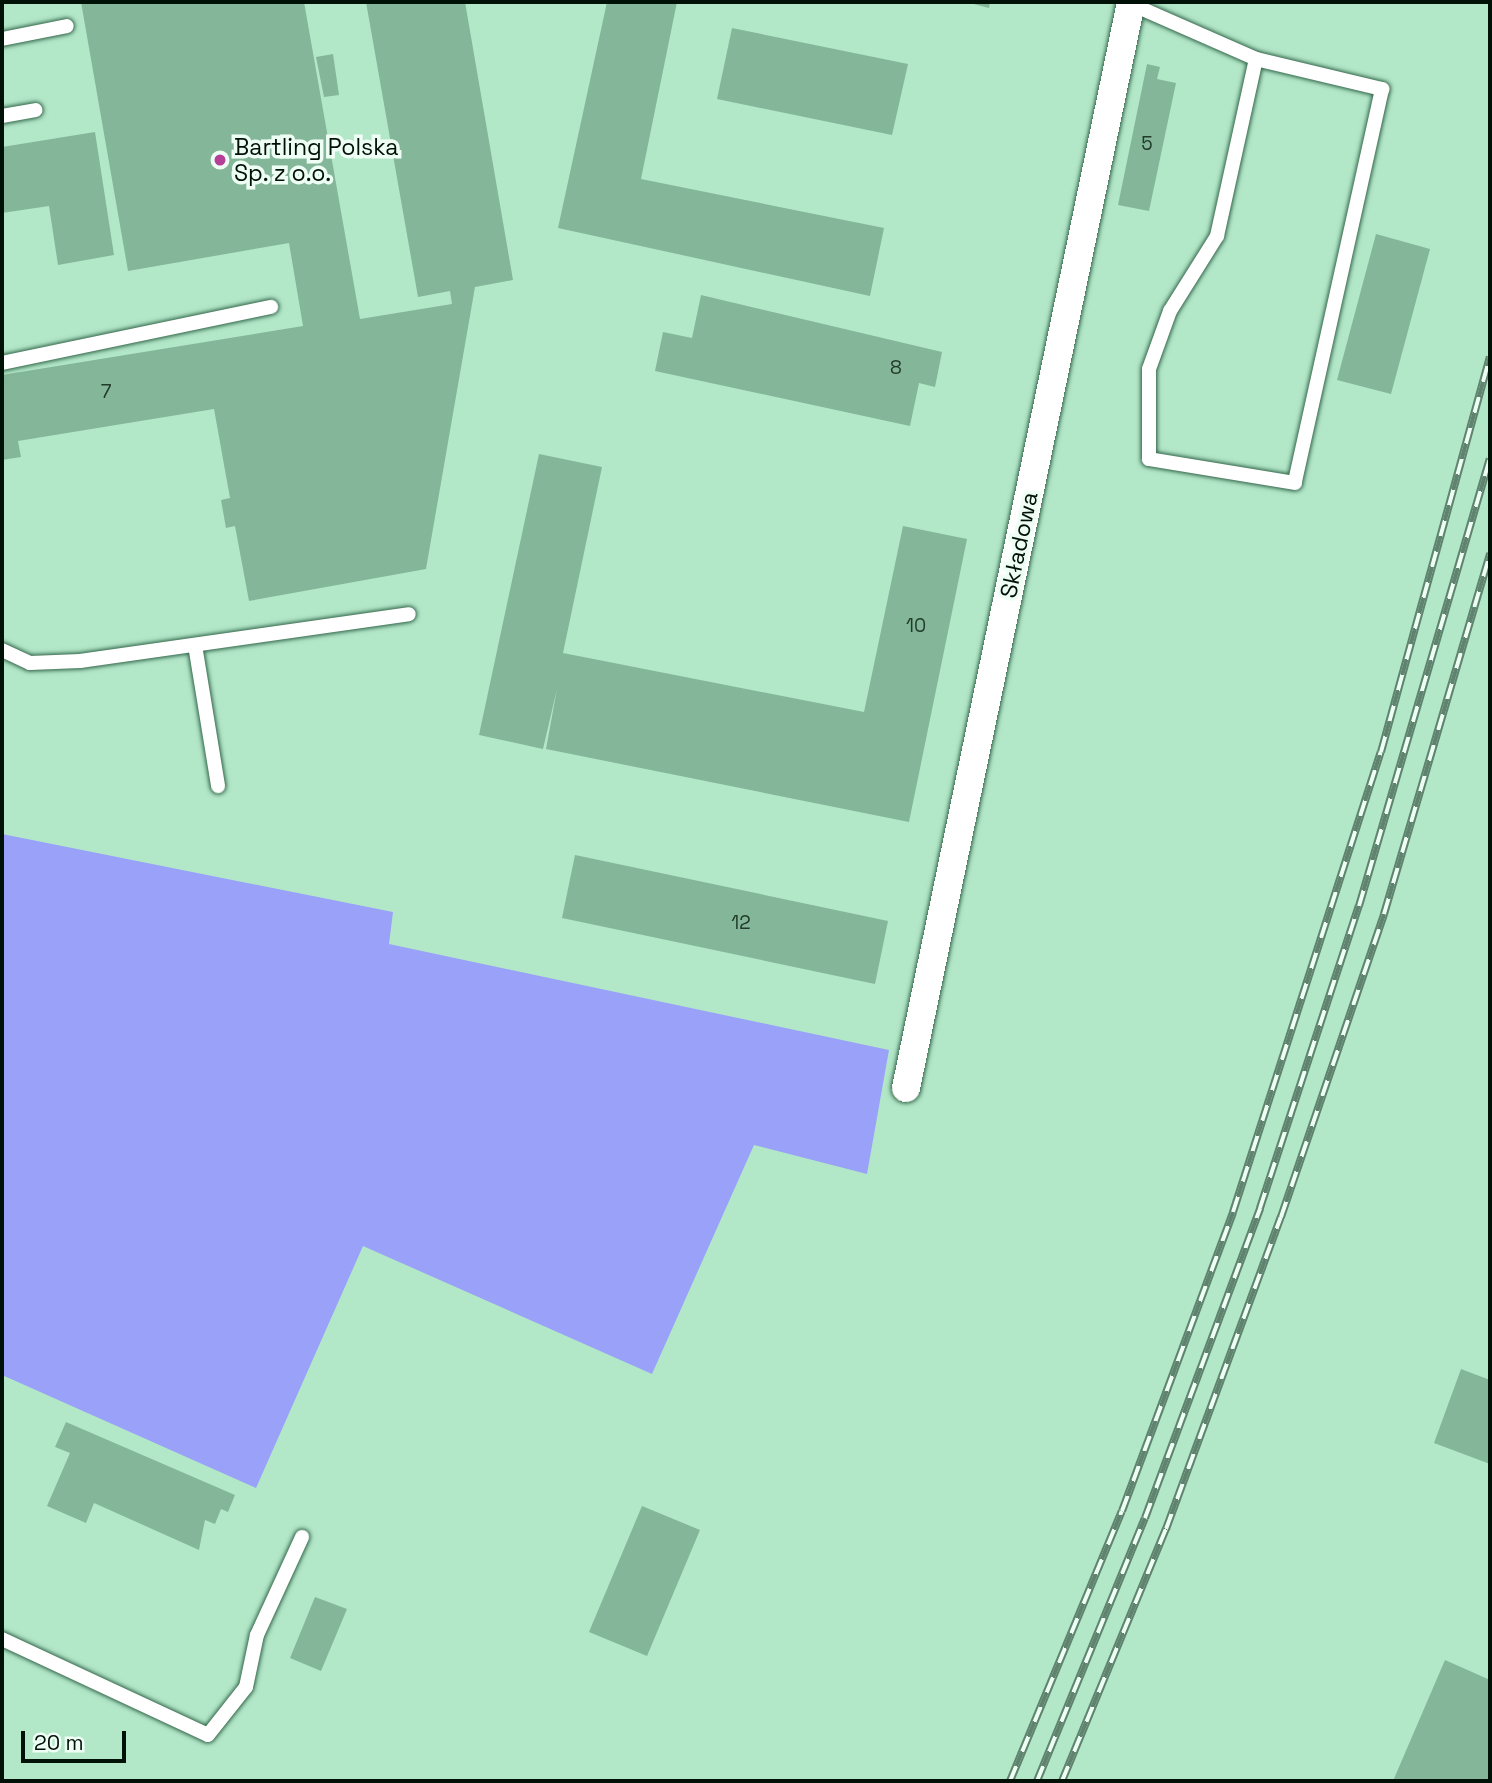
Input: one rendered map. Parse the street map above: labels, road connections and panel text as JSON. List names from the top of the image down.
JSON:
{
  "streets": {
    "street": ["Składowa"]
  },
  "places": ["Bartling Polska Sp. z o.o."],
  "house_numbers": [
    "5",
    "8",
    "7",
    "10",
    "12"
  ],
  "scale_bar": "20 m"
}
